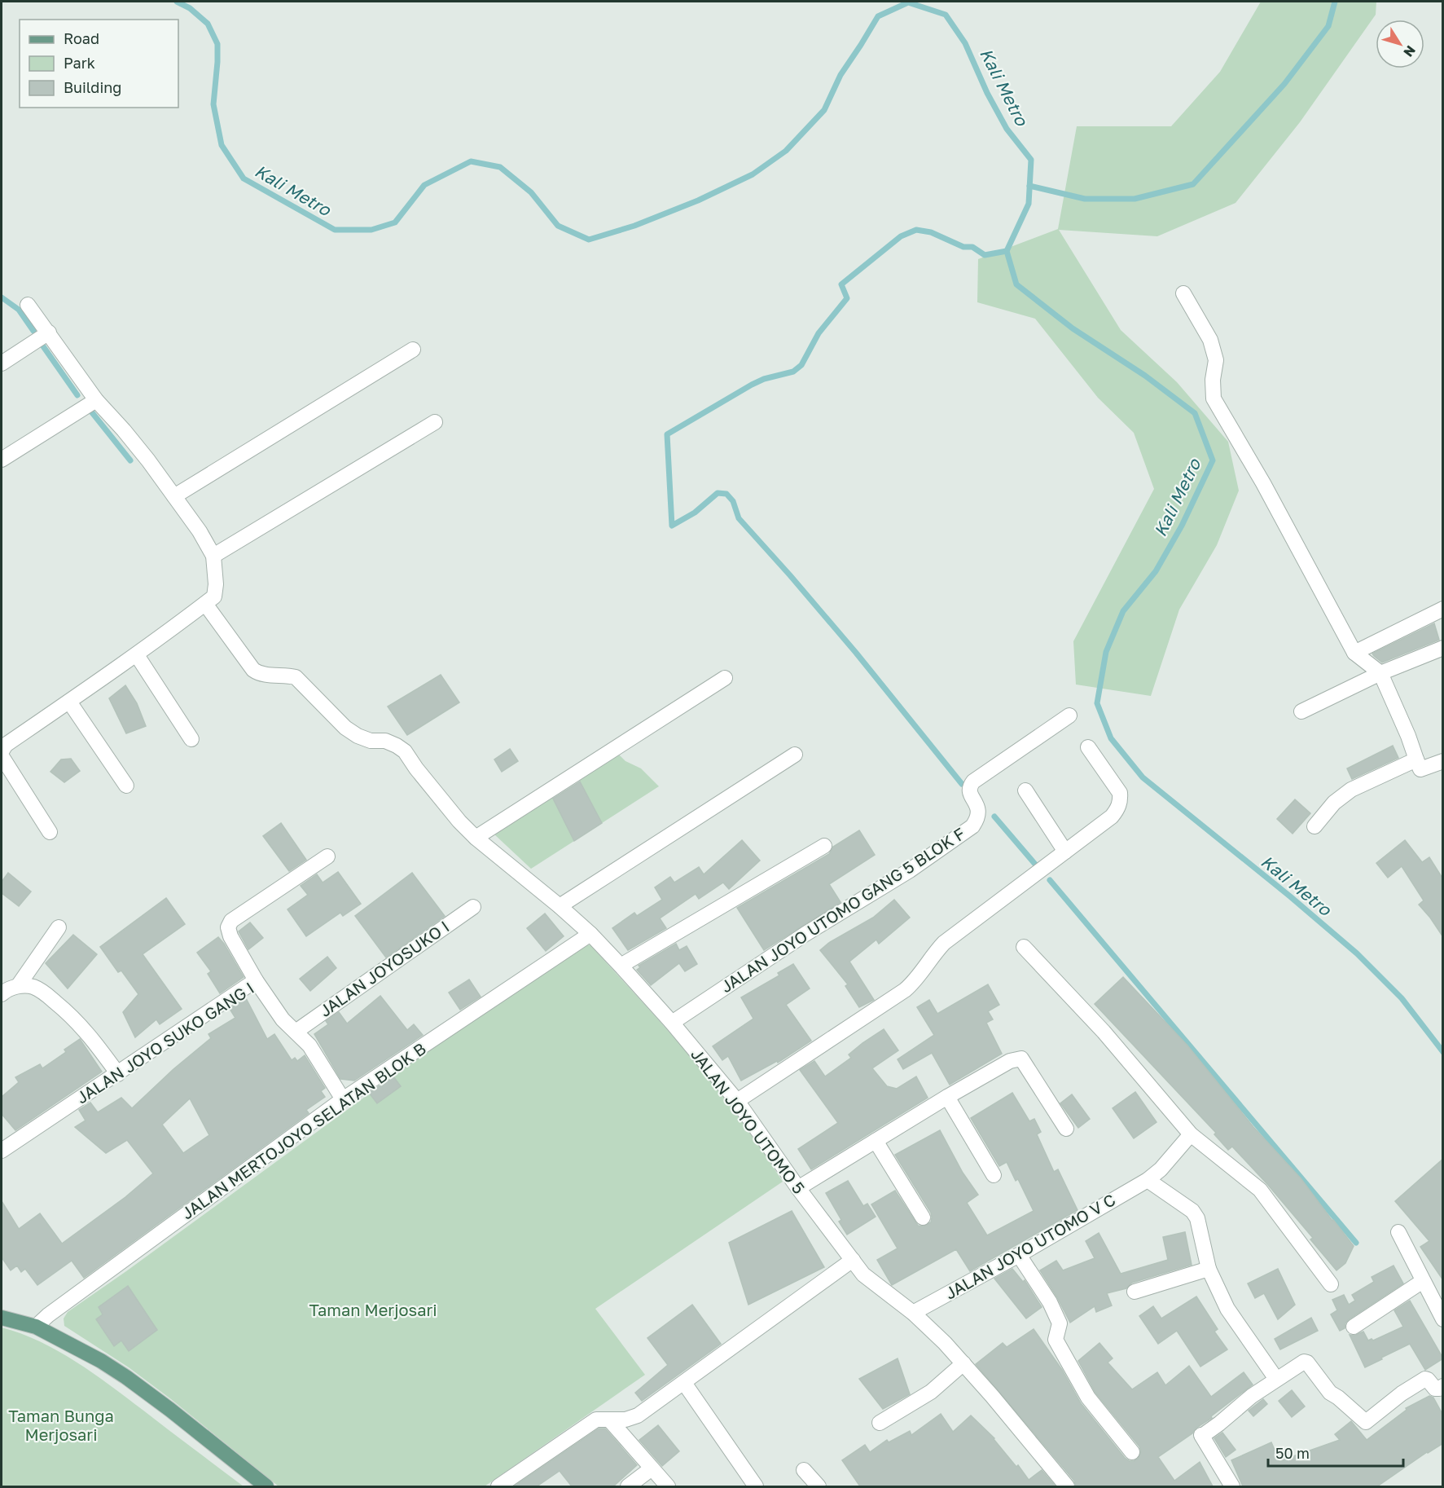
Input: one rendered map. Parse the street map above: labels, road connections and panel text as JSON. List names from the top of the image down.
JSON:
{
  "streets": {
    "street": [
      "JALAN JOYO UTOMO GANG 5 BLOK F",
      "JALAN JOYOSUKO I",
      "JALAN JOYO SUKO GANG I",
      "JALAN JOYO UTOMO 5",
      "JALAN MERTOJOYO SELATAN BLOK B",
      "JALAN JOYO UTOMO V C"
    ]
  },
  "crossings": [
    ["JALAN JOYO UTOMO GANG 5 BLOK F", "JALAN JOYO UTOMO 5"],
    ["JALAN JOYOSUKO I", "JALAN JOYO SUKO GANG I"],
    ["JALAN JOYO SUKO GANG I", "JALAN MERTOJOYO SELATAN BLOK B"],
    ["JALAN JOYO UTOMO 5", "JALAN MERTOJOYO SELATAN BLOK B"],
    ["JALAN JOYO UTOMO 5", "JALAN JOYO UTOMO V C"]
  ],
  "water": ["Kali Metro"],
  "parks": ["Taman Merjosari", "Taman Bunga Merjosari"],
  "legend": ["Road", "Park", "Building"],
  "scale_bar": "50 m",
  "north": "bottom right"
}
